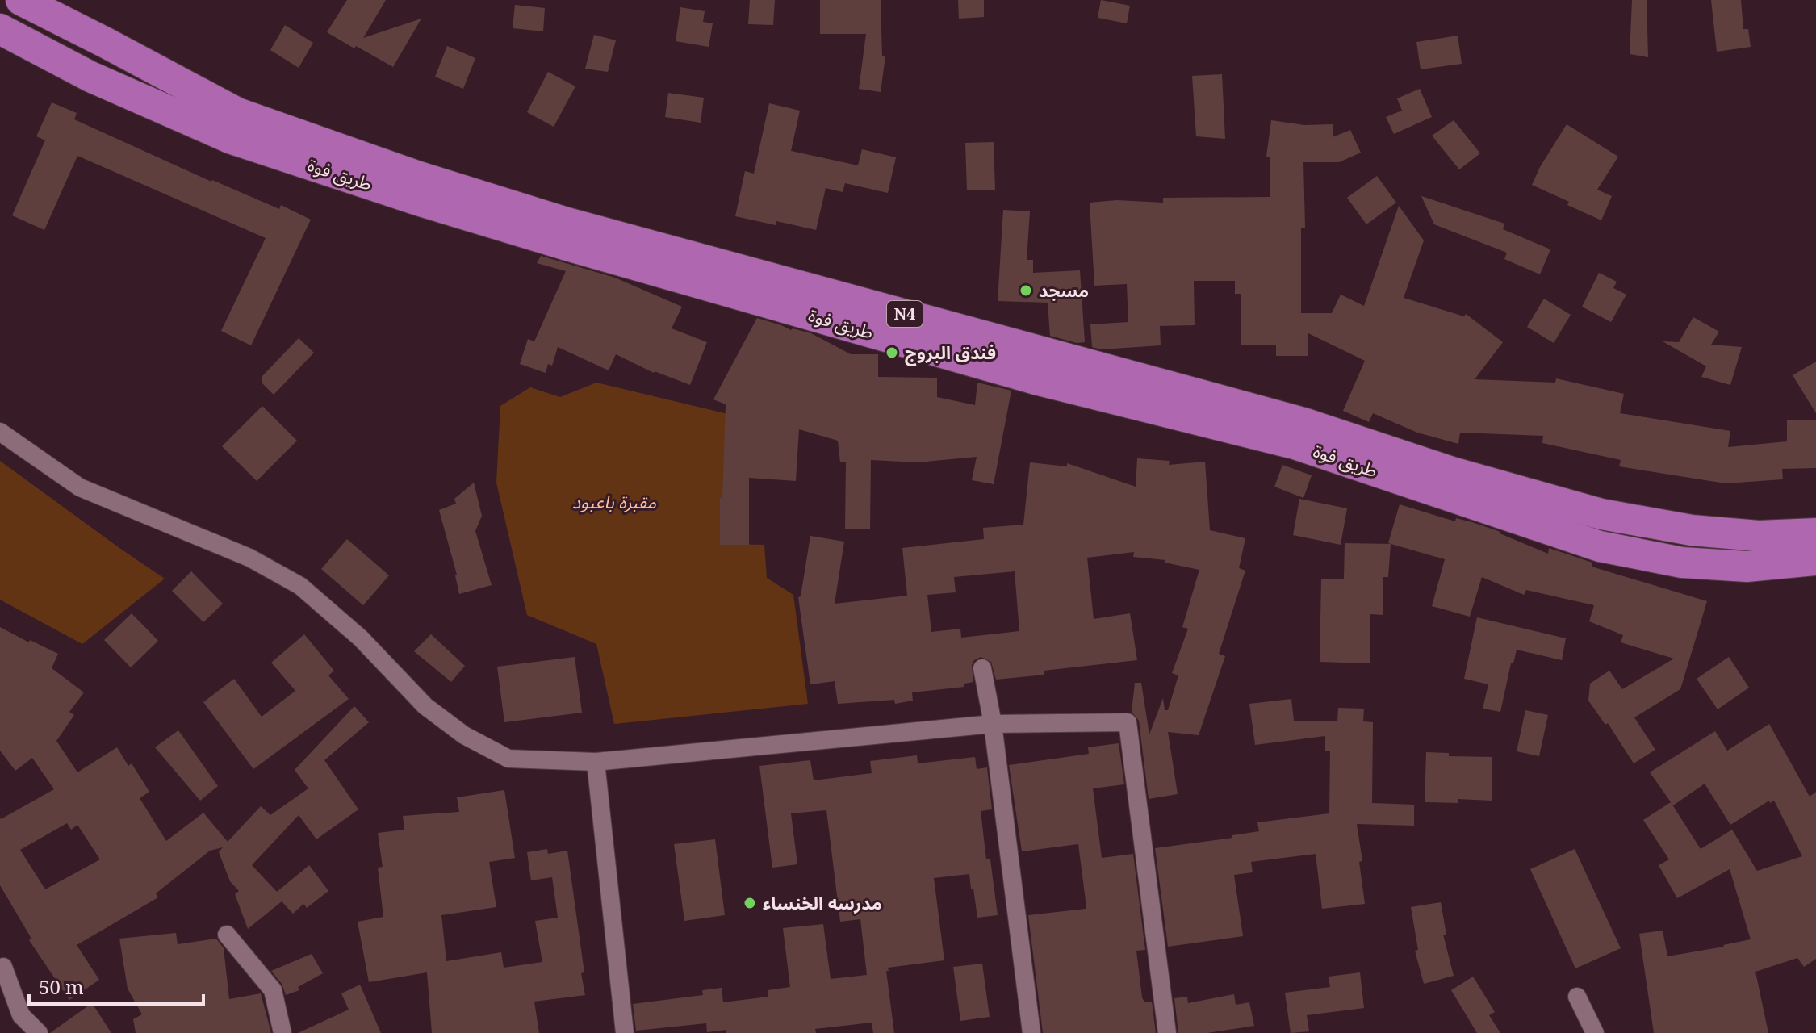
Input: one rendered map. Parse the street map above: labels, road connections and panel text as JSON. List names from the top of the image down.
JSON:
{
  "streets": {
    "highway": ["طريق فوة", "N4"]
  },
  "parks": ["مقبرة باعبود"],
  "places": ["مسجد", "فندق البروج", "مدرسه الخنساء"],
  "scale_bar": "50 m"
}
